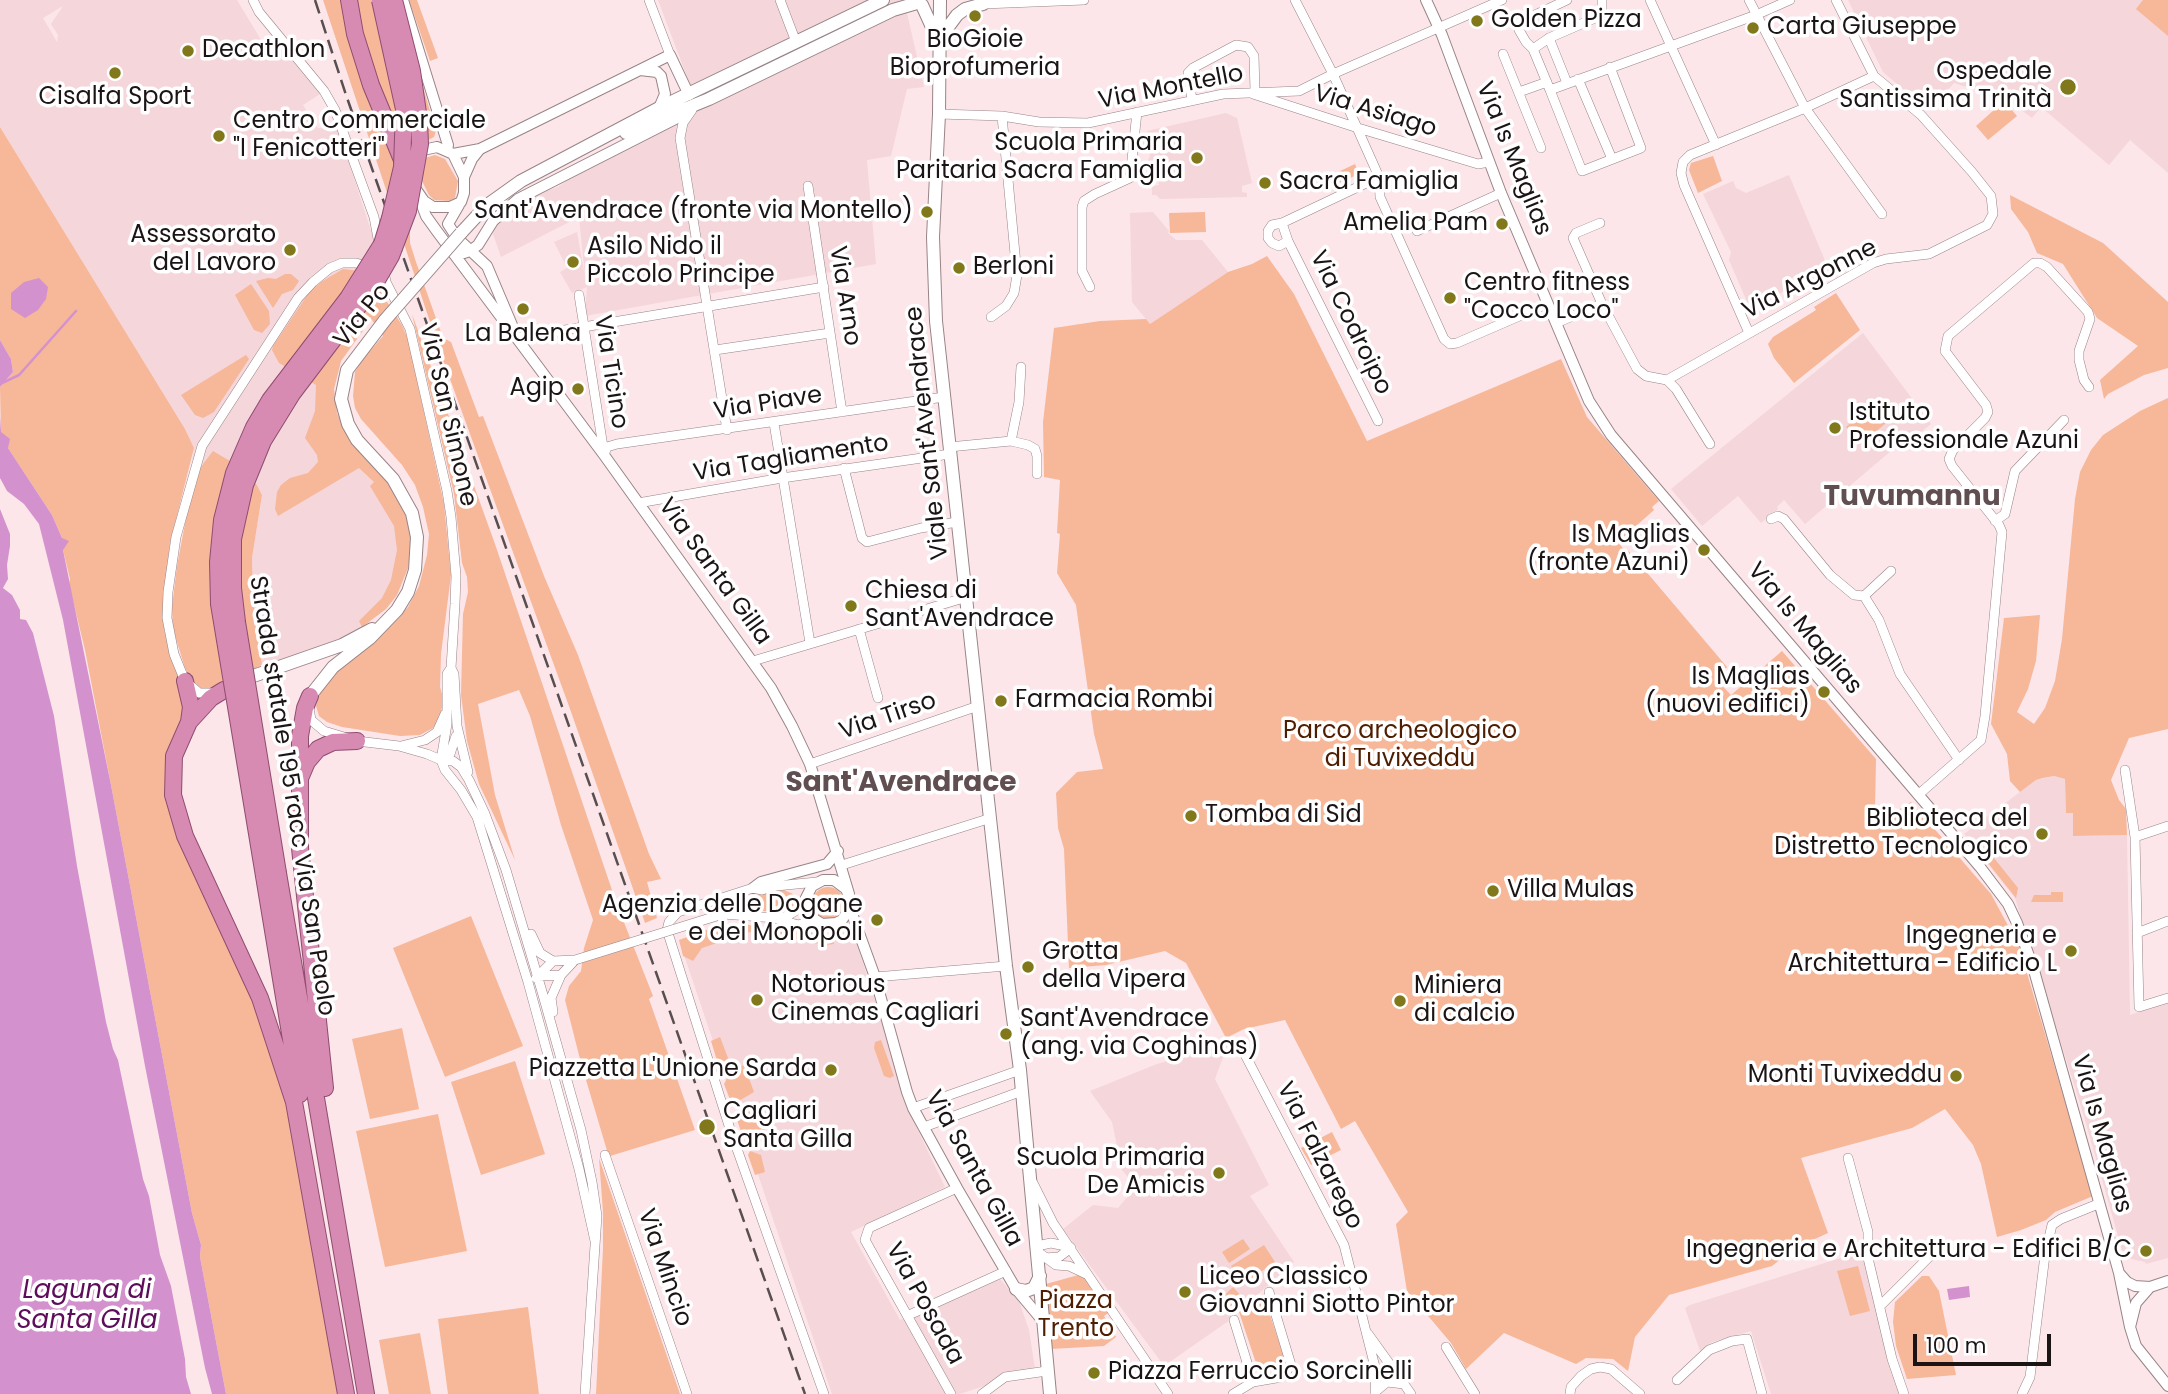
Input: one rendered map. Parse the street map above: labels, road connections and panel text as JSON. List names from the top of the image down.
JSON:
{
  "streets": {
    "highway": ["Strada statale 195 racc Via San Paolo"],
    "main road": ["Via Po", "Viale Sant'Avendrace"],
    "street": [
      "Via Montello",
      "Via Asiago",
      "Via Is Maglias",
      "Via Argonne",
      "Via Arno",
      "Via Codroipo",
      "Via Ticino",
      "Via Piave",
      "Via San Simone",
      "Via Tagliamento",
      "Via Santa Gilla",
      "Via Tirso",
      "Via Falzarego",
      "Via Mincio",
      "Via Posada"
    ]
  },
  "crossings": [
    ["Via Montello", "Via Asiago"],
    ["Via Montello", "Via Is Maglias"],
    ["Via Montello", "Viale Sant'Avendrace"],
    ["Via Asiago", "Via Is Maglias"],
    ["Via Arno", "Via Piave"],
    ["Via Po", "Viale Sant'Avendrace"],
    ["Via Ticino", "Via Piave"],
    ["Via Ticino", "Via Santa Gilla"],
    ["Via Piave", "Viale Sant'Avendrace"],
    ["Via Piave", "Via Santa Gilla"],
    ["Viale Sant'Avendrace", "Via Tagliamento"],
    ["Viale Sant'Avendrace", "Via Santa Gilla"],
    ["Viale Sant'Avendrace", "Via Tirso"],
    ["Via Tagliamento", "Via Santa Gilla"],
    ["Via Santa Gilla", "Via Tirso"],
    ["Via Santa Gilla", "Via Posada"]
  ],
  "districts": ["Tuvumannu", "Sant'Avendrace"],
  "water": ["Laguna di Santa Gilla"],
  "parks": ["Parco archeologico di Tuvixeddu", "Piazza Trento"],
  "places": [
    "BioGioie Bioprofumeria",
    "Golden Pizza",
    "Carta Giuseppe",
    "Decathlon",
    "Cisalfa Sport",
    "Ospedale Santissima Trinità",
    "Centro Commerciale \"I Fenicotteri\"",
    "Scuola Primaria Paritaria Sacra Famiglia",
    "Sacra Famiglia",
    "Sant'Avendrace (fronte via Montello)",
    "Amelia Pam",
    "Assessorato del Lavoro",
    "Asilo Nido il Piccolo Principe",
    "Berloni",
    "Centro fitness \"Cocco Loco\"",
    "La Balena",
    "Agip",
    "Istituto Professionale Azuni",
    "Is Maglias (fronte Azuni)",
    "Chiesa di Sant'Avendrace",
    "Is Maglias (nuovi edifici)",
    "Farmacia Rombi",
    "Tomba di Sid",
    "Biblioteca del Distretto Tecnologico",
    "Villa Mulas",
    "Agenzia delle Dogane e dei Monopoli",
    "Ingegneria e Architettura - Edificio L",
    "Grotta della Vipera",
    "Notorious Cinemas Cagliari",
    "Miniera di calcio",
    "Sant'Avendrace (ang. via Coghinas)",
    "Piazzetta L'Unione Sarda",
    "Monti Tuvixeddu",
    "Cagliari Santa Gilla",
    "Scuola Primaria De Amicis",
    "Ingegneria e Architettura - Edifici B/C",
    "Liceo Classico Giovanni Siotto Pintor",
    "Piazza Ferruccio Sorcinelli"
  ],
  "scale_bar": "100 m"
}
